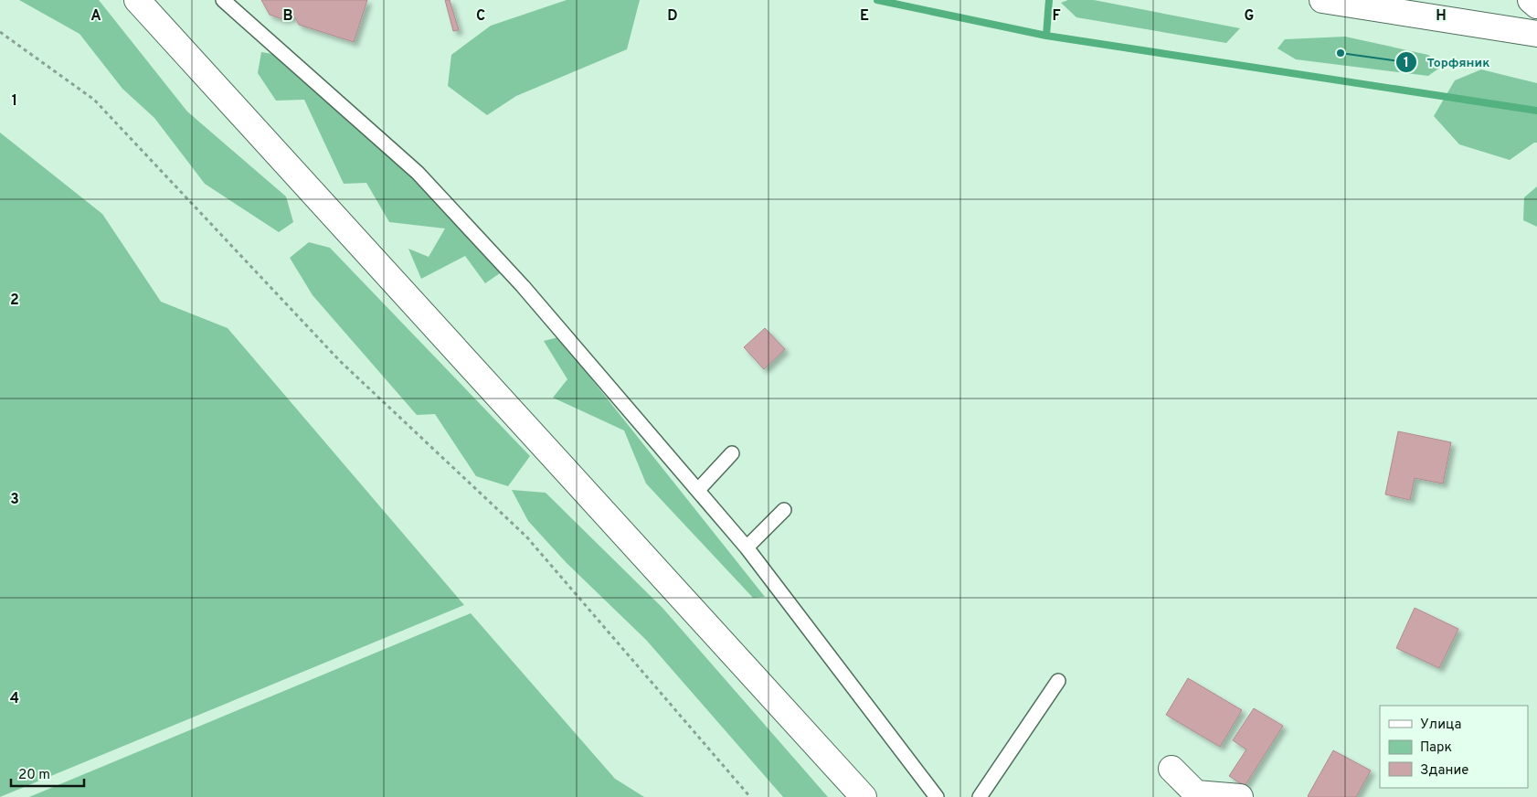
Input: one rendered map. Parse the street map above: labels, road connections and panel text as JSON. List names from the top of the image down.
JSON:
{
  "places": ["Торфяник"],
  "legend": ["Улица", "Парк", "Здание"],
  "scale_bar": "20 m",
  "grid": {
    "columns": [
      "A",
      "B",
      "C",
      "D",
      "E",
      "F",
      "G",
      "H"
    ],
    "rows": [
      "1",
      "2",
      "3",
      "4"
    ]
  }
}
